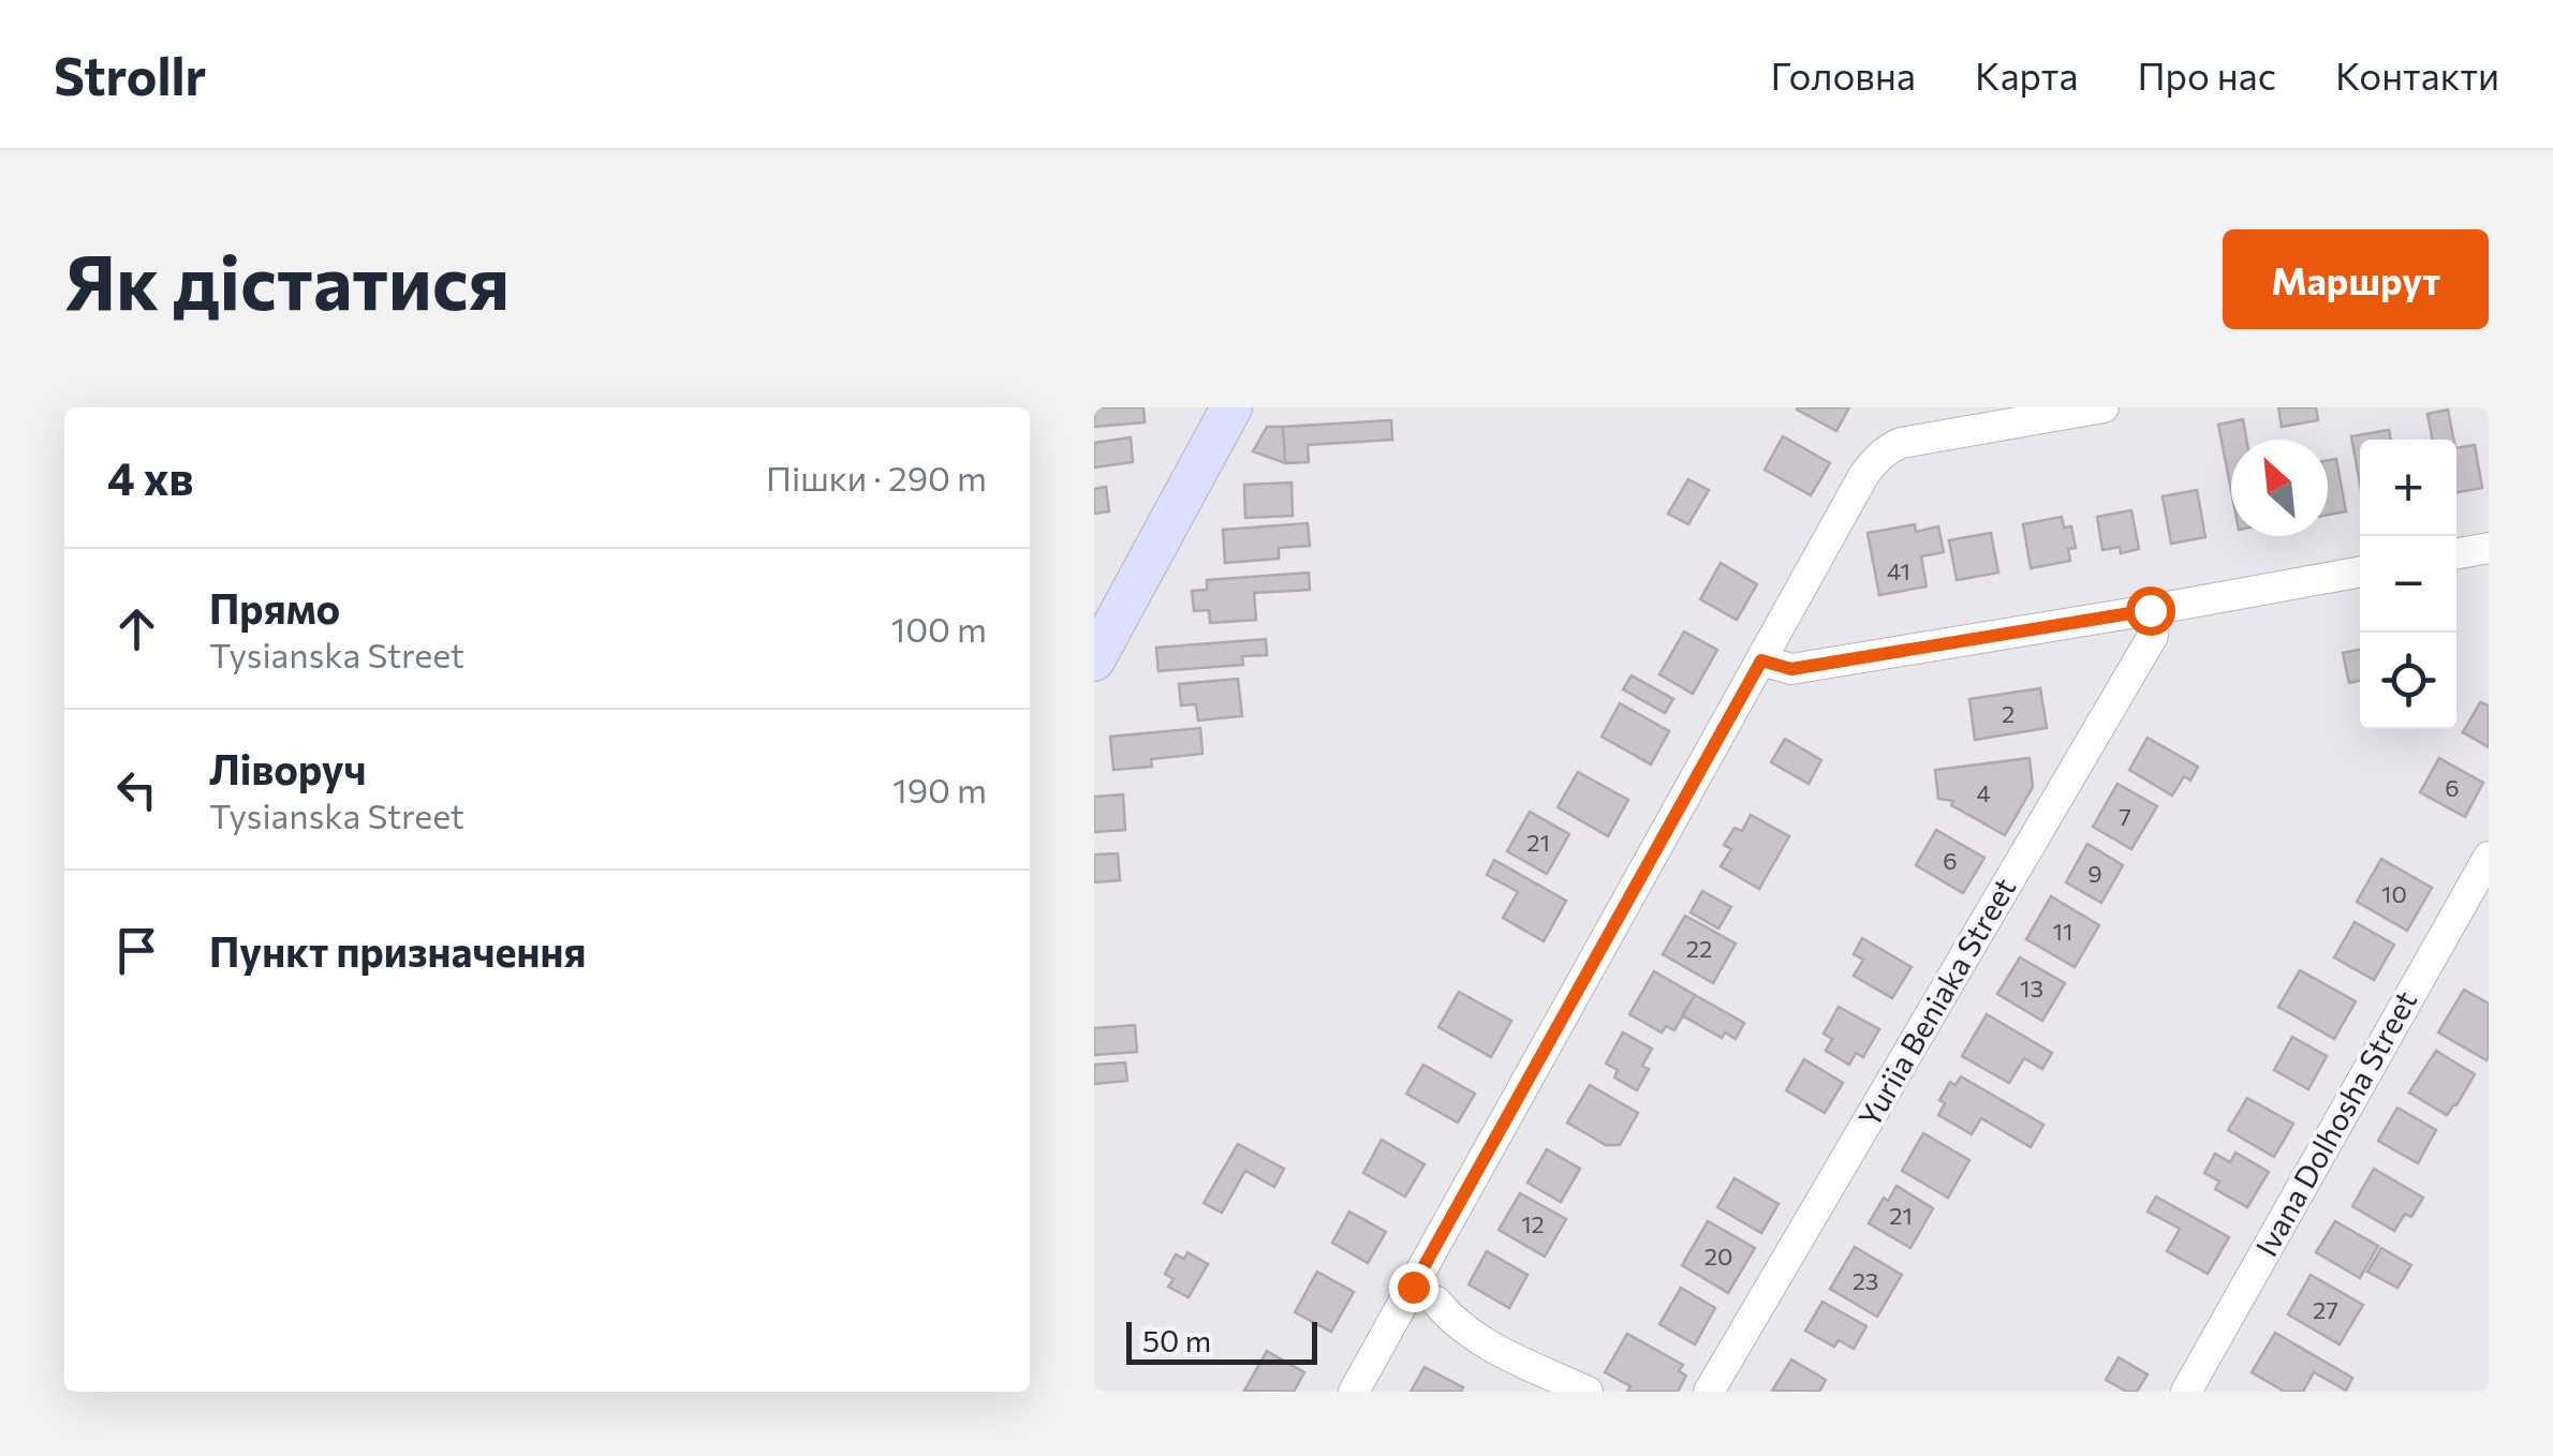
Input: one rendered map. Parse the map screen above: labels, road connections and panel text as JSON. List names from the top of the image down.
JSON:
{
  "streets": {
    "street": ["Yuriia Beniaka Street", "Ivana Dolhosha Street"]
  },
  "house_numbers": [
    "41",
    "2",
    "6",
    "4",
    "7",
    "21",
    "6",
    "9",
    "10",
    "11",
    "22",
    "13",
    "21",
    "12",
    "20",
    "23",
    "27"
  ],
  "scale_bar": "50 m",
  "north": "top left",
  "page": {
    "header": "Strollr",
    "nav": [
      "Головна",
      "Карта",
      "Про нас",
      "Контакти"
    ],
    "buttons": "Маршрут",
    "title": "Як дістатися",
    "heading": ["4 хв", "Пішки · 290 m"],
    "map_buttons": ["+", "−"],
    "list": [
      ["Прямо", "Tysianska Street", "100 m"],
      ["Ліворуч", "Tysianska Street", "190 m"],
      "Пункт призначення"
    ],
    "scale": "50 m"
  }
}
